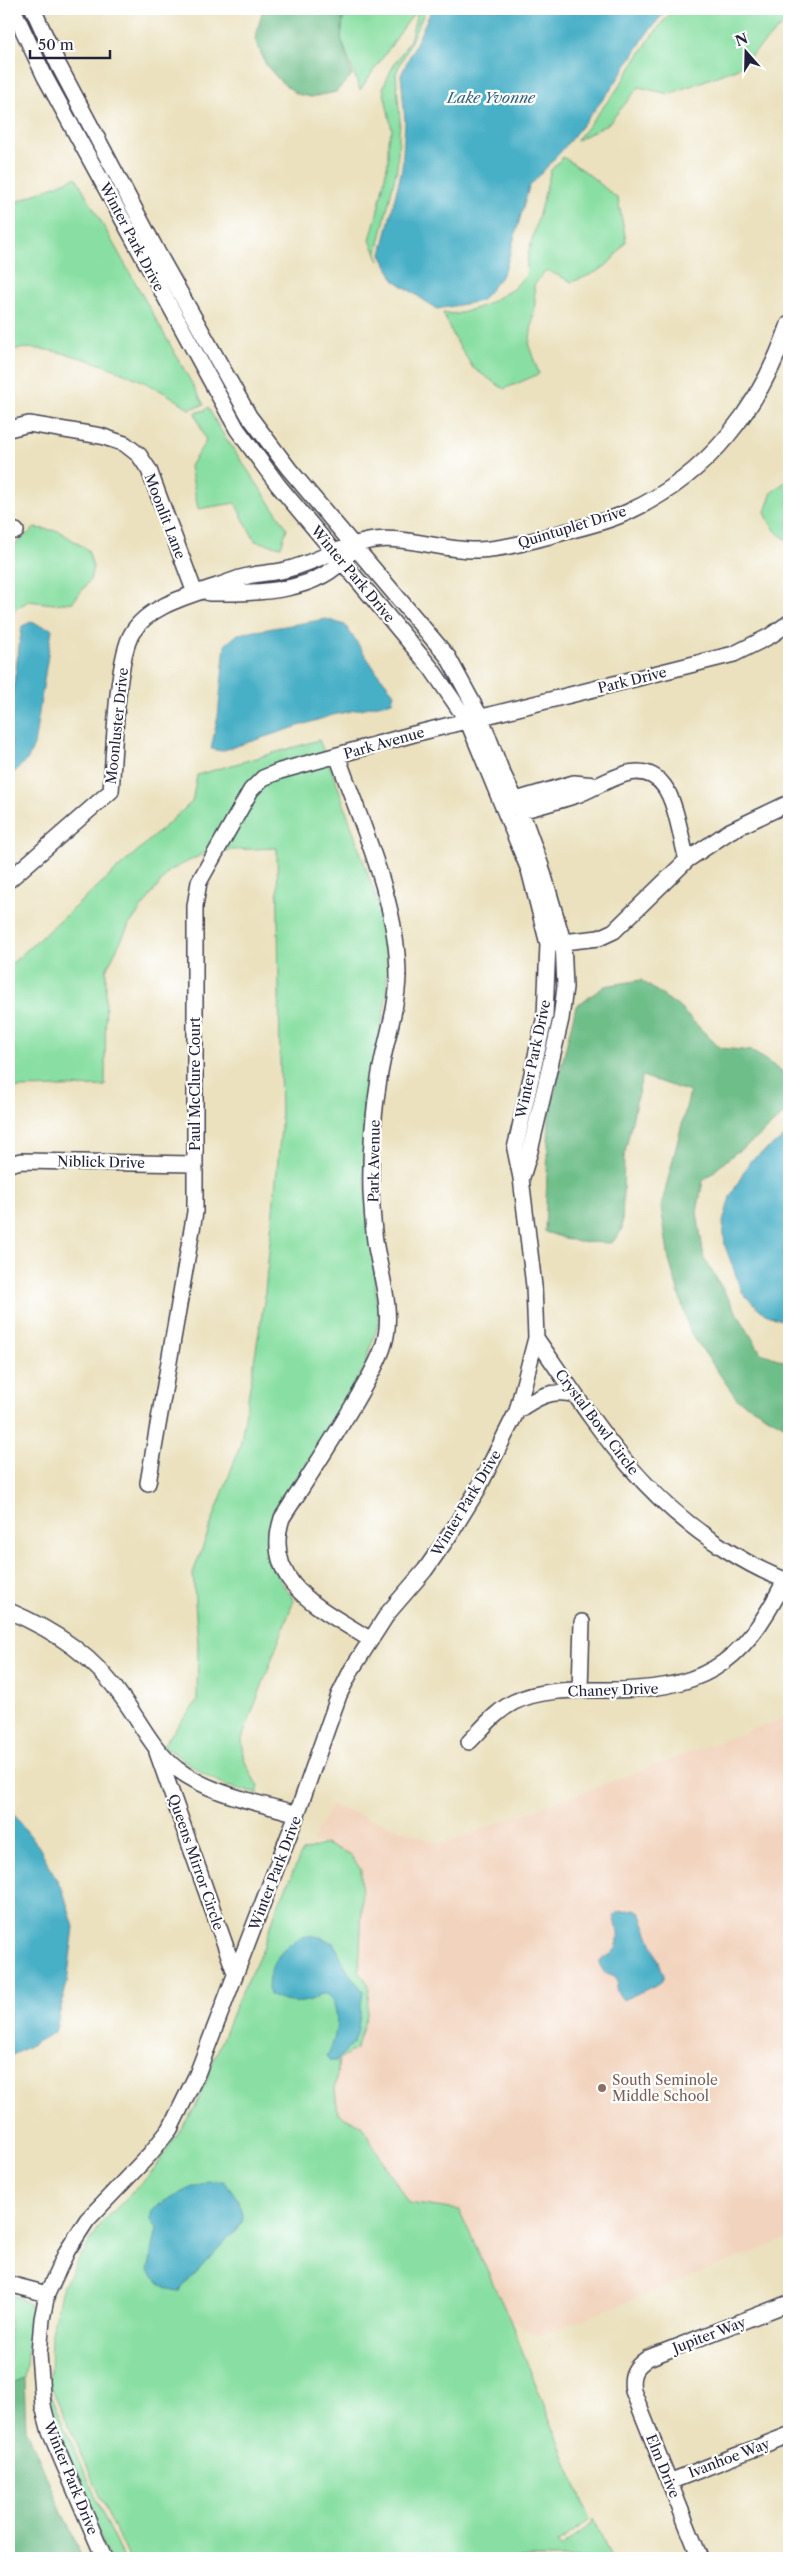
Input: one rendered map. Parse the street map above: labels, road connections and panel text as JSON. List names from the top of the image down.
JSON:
{
  "streets": {
    "street": [
      "Winter Park Drive",
      "Moonlit Lane",
      "Quintuplet Drive",
      "Park Drive",
      "Moonluster Drive",
      "Park Avenue",
      "Paul McClure Court",
      "Niblick Drive",
      "Crystal Bowl Circle",
      "Chaney Drive",
      "Queens Mirror Circle",
      "Jupiter Way",
      "Ivanhoe Way",
      "Elm Drive"
    ]
  },
  "crossings": [
    ["Winter Park Drive", "Quintuplet Drive"],
    ["Winter Park Drive", "Park Drive"],
    ["Winter Park Drive", "Moonluster Drive"],
    ["Winter Park Drive", "Park Avenue"],
    ["Winter Park Drive", "Crystal Bowl Circle"],
    ["Winter Park Drive", "Queens Mirror Circle"],
    ["Moonlit Lane", "Moonluster Drive"],
    ["Park Drive", "Park Avenue"],
    ["Park Avenue", "Paul McClure Court"],
    ["Paul McClure Court", "Niblick Drive"],
    ["Crystal Bowl Circle", "Chaney Drive"],
    ["Jupiter Way", "Elm Drive"],
    ["Ivanhoe Way", "Elm Drive"]
  ],
  "water": ["Lake Yvonne"],
  "places": ["South Seminole Middle School"],
  "scale_bar": "50 m",
  "north": "top"
}
